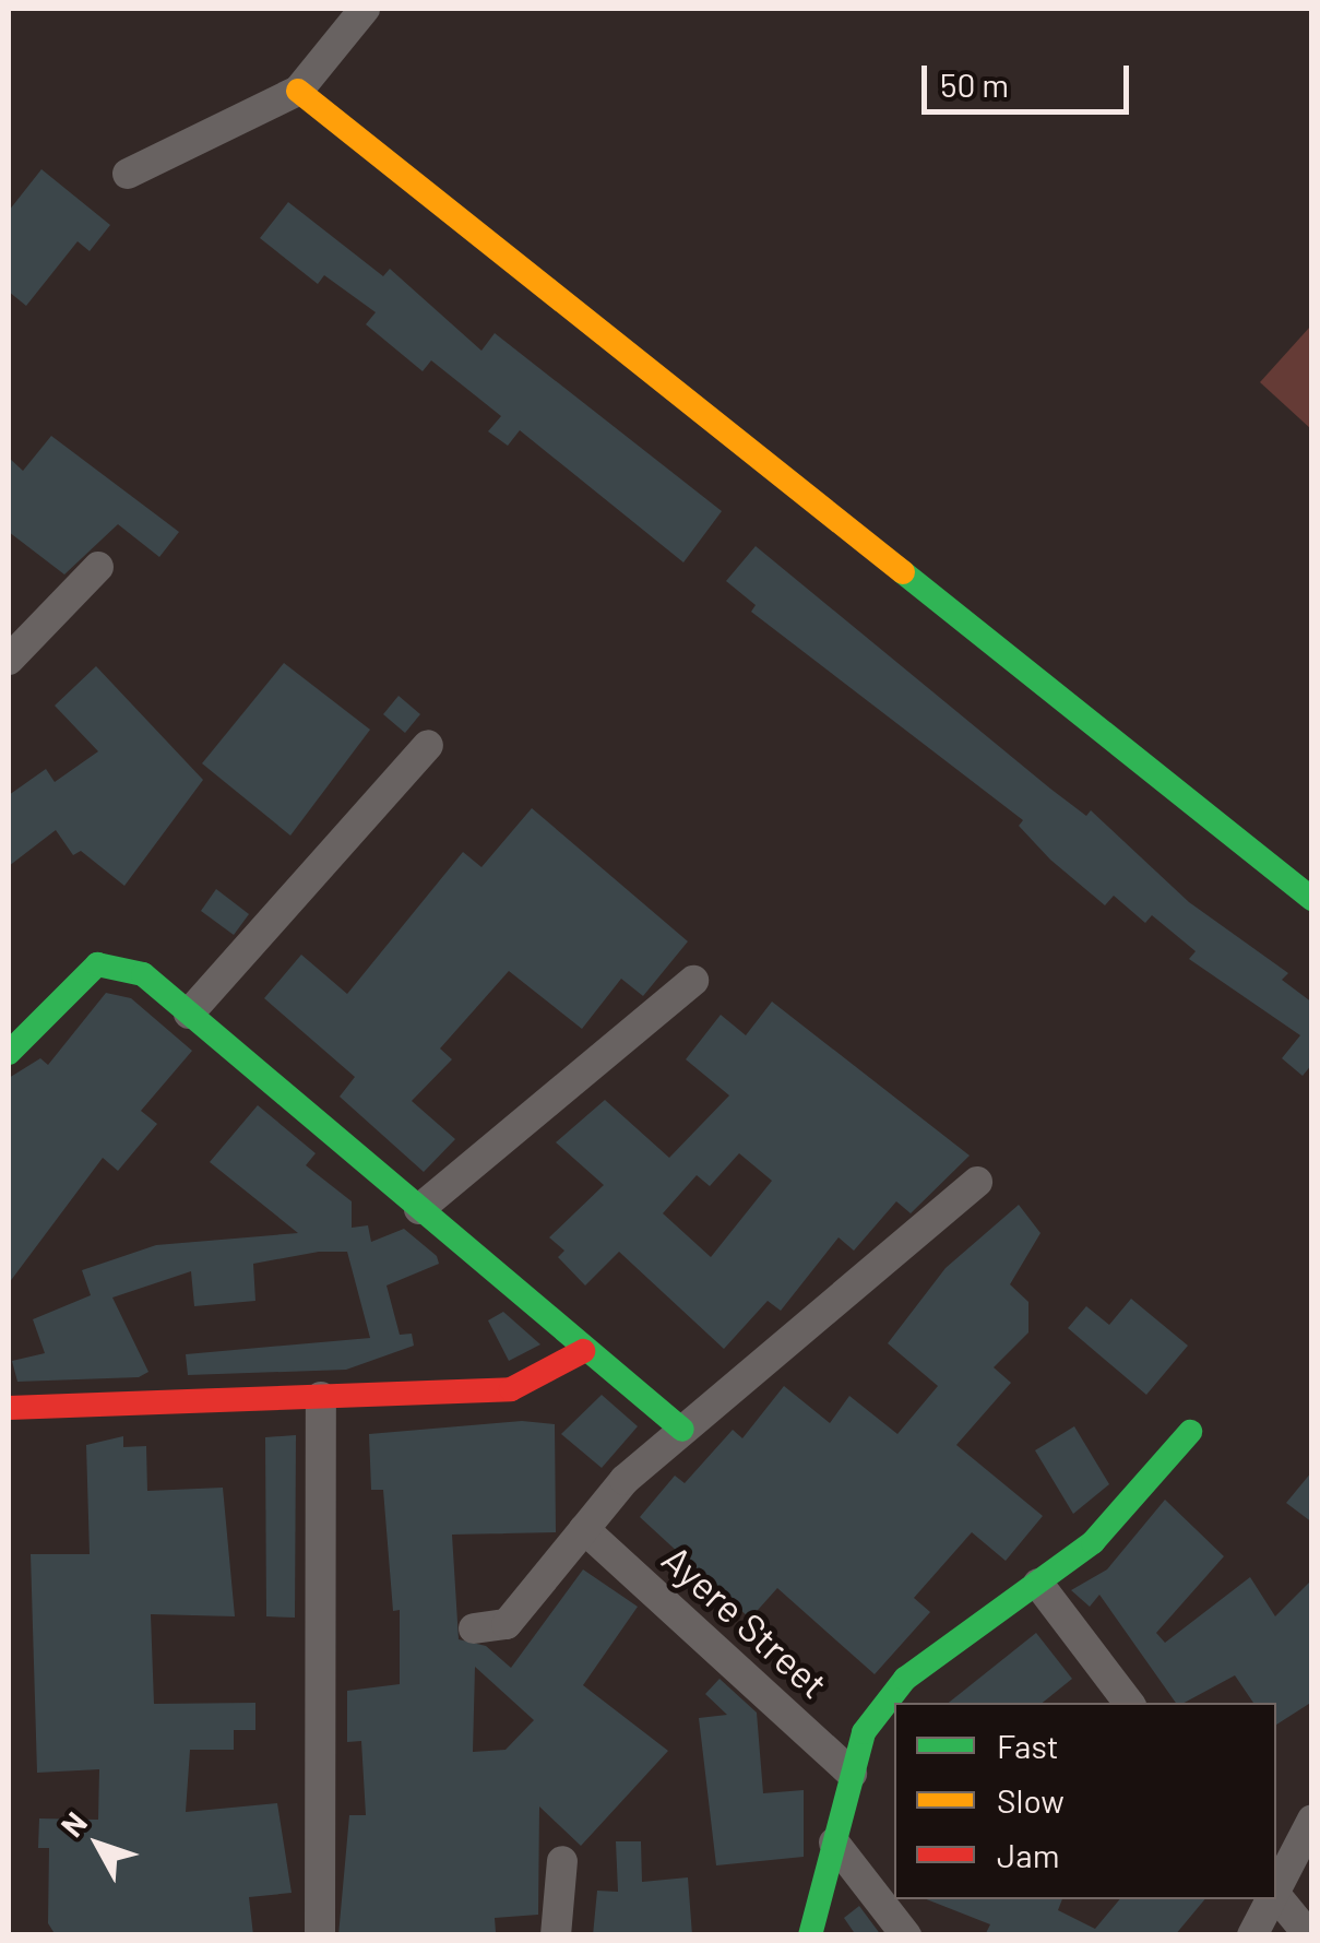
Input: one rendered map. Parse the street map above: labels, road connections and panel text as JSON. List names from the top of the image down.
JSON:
{
  "streets": {
    "street": ["Ayere Street"]
  },
  "legend": ["Fast", "Slow", "Jam"],
  "scale_bar": "50 m",
  "north": "top left"
}
